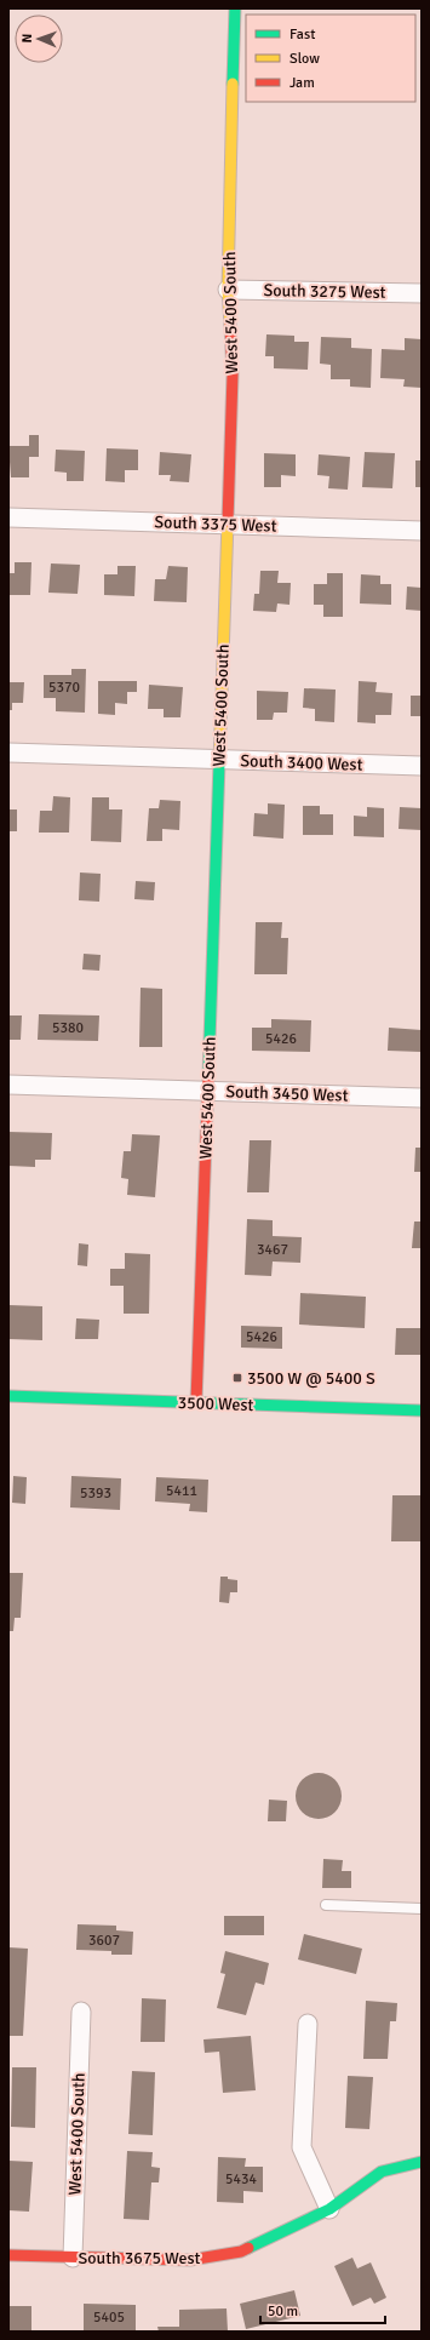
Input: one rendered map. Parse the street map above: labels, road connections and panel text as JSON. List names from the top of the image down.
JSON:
{
  "streets": {
    "street": [
      "South 3275 West",
      "West 5400 South",
      "South 3375 West",
      "South 3400 West",
      "South 3450 West",
      "3500 West",
      "South 3675 West"
    ]
  },
  "crossings": [
    ["South 3275 West", "West 5400 South"],
    ["West 5400 South", "South 3375 West"],
    ["West 5400 South", "South 3400 West"],
    ["West 5400 South", "South 3450 West"],
    ["West 5400 South", "3500 West"],
    ["West 5400 South", "South 3675 West"]
  ],
  "places": {
    "transit": ["3500 W @ 5400 S"]
  },
  "house_numbers": [
    "5370",
    "5380",
    "5426",
    "3467",
    "5426",
    "5411",
    "5393",
    "3607",
    "5434",
    "5405"
  ],
  "legend": ["Fast", "Slow", "Jam"],
  "scale_bar": "50 m",
  "north": "left"
}
